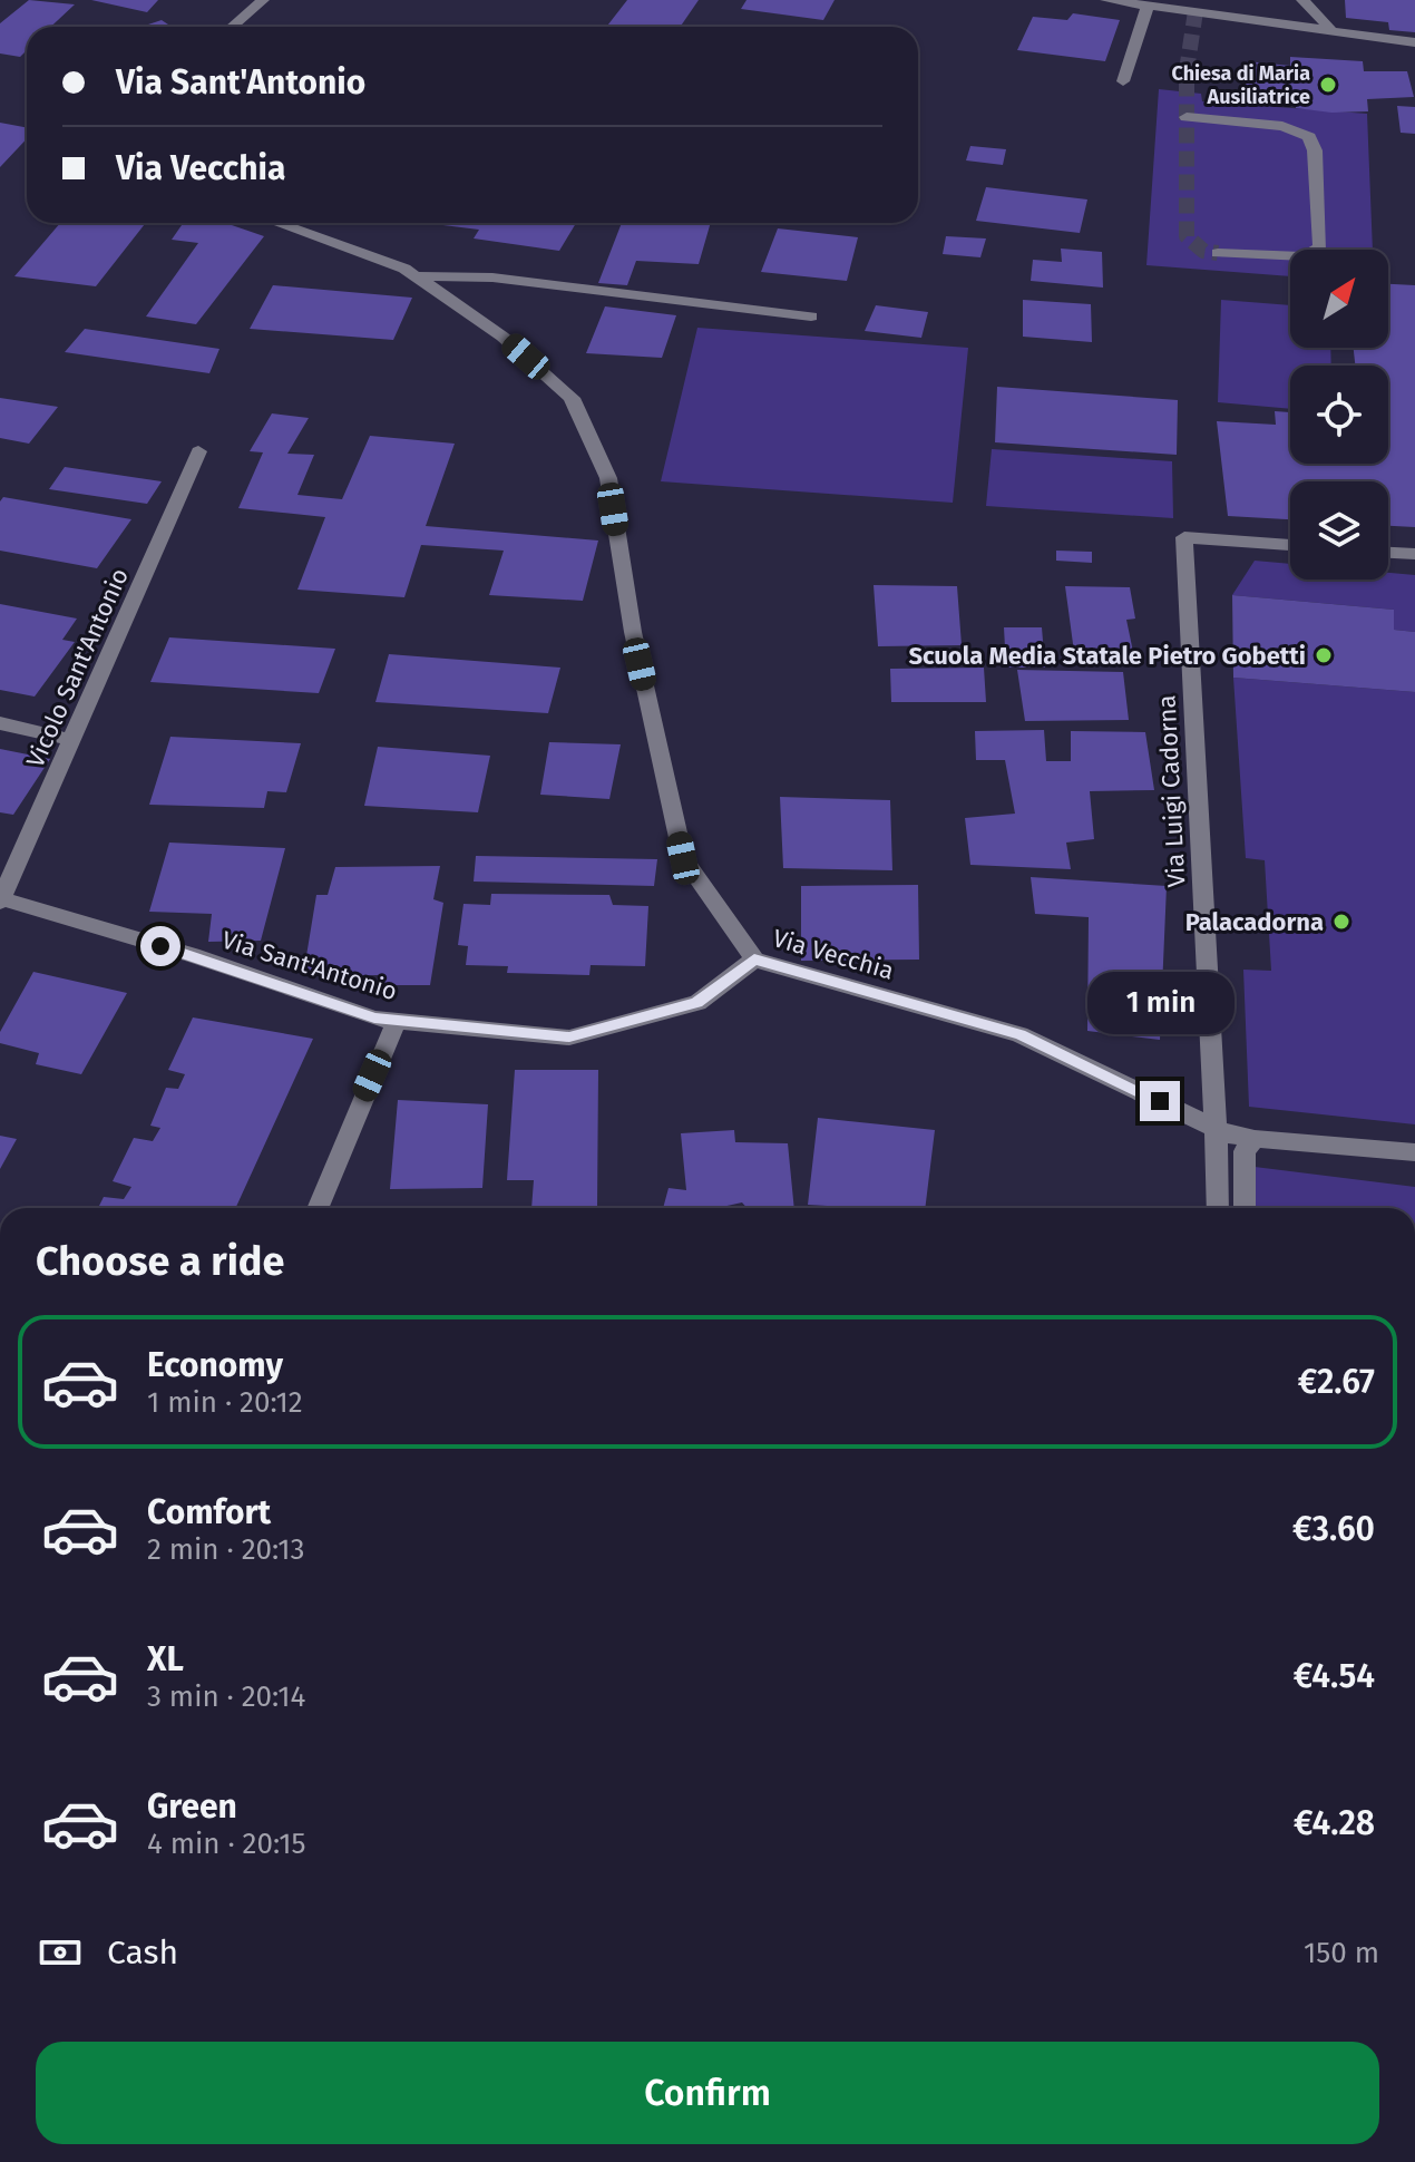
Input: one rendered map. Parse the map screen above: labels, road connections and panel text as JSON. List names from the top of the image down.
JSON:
{
  "streets": {
    "street": [
      "Vicolo Sant'Antonio",
      "Via Luigi Cadorna",
      "Via Vecchia",
      "Via Sant'Antonio"
    ]
  },
  "crossings": [
    ["Vicolo Sant'Antonio", "Via Sant'Antonio"],
    ["Via Luigi Cadorna", "Via Vecchia"],
    ["Via Vecchia", "Via Sant'Antonio"]
  ],
  "places": ["Chiesa di Maria Ausiliatrice", "Scuola Media Statale Pietro Gobetti", "Palacadorna"],
  "north": "top right",
  "page": {
    "banner": ["Via Sant'Antonio", "Via Vecchia"],
    "bubble": "1 min",
    "heading": "Choose a ride",
    "list": [
      {
        "name": "Economy",
        "note": "1 min · 20:12",
        "value": "€2.67"
      },
      {
        "name": "Comfort",
        "note": "2 min · 20:13",
        "value": "€3.60"
      },
      {
        "name": "XL",
        "note": "3 min · 20:14",
        "value": "€4.54"
      },
      {
        "name": "Green",
        "note": "4 min · 20:15",
        "value": "€4.28"
      }
    ],
    "pay": ["Cash", "150 m"],
    "buttons": "Confirm"
  }
}
